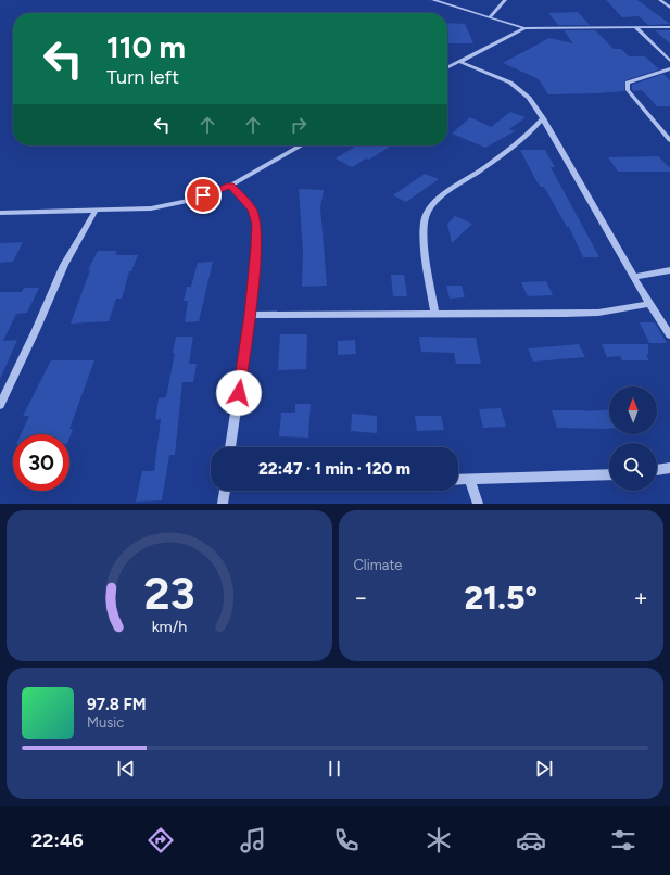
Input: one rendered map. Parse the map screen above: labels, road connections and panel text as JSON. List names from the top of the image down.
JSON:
{
  "north": "top",
  "page": {
    "turn": ["110 m", "Turn left"],
    "limit": "30",
    "trip": "22:47 · 1 min · 120 m",
    "tile": "Climate",
    "heat": ["−", "21.5°", "+"],
    "song": ["97.8 FM", "Music"],
    "tabs": "22:46",
    "gauge": ["23", "km/h"]
  }
}
